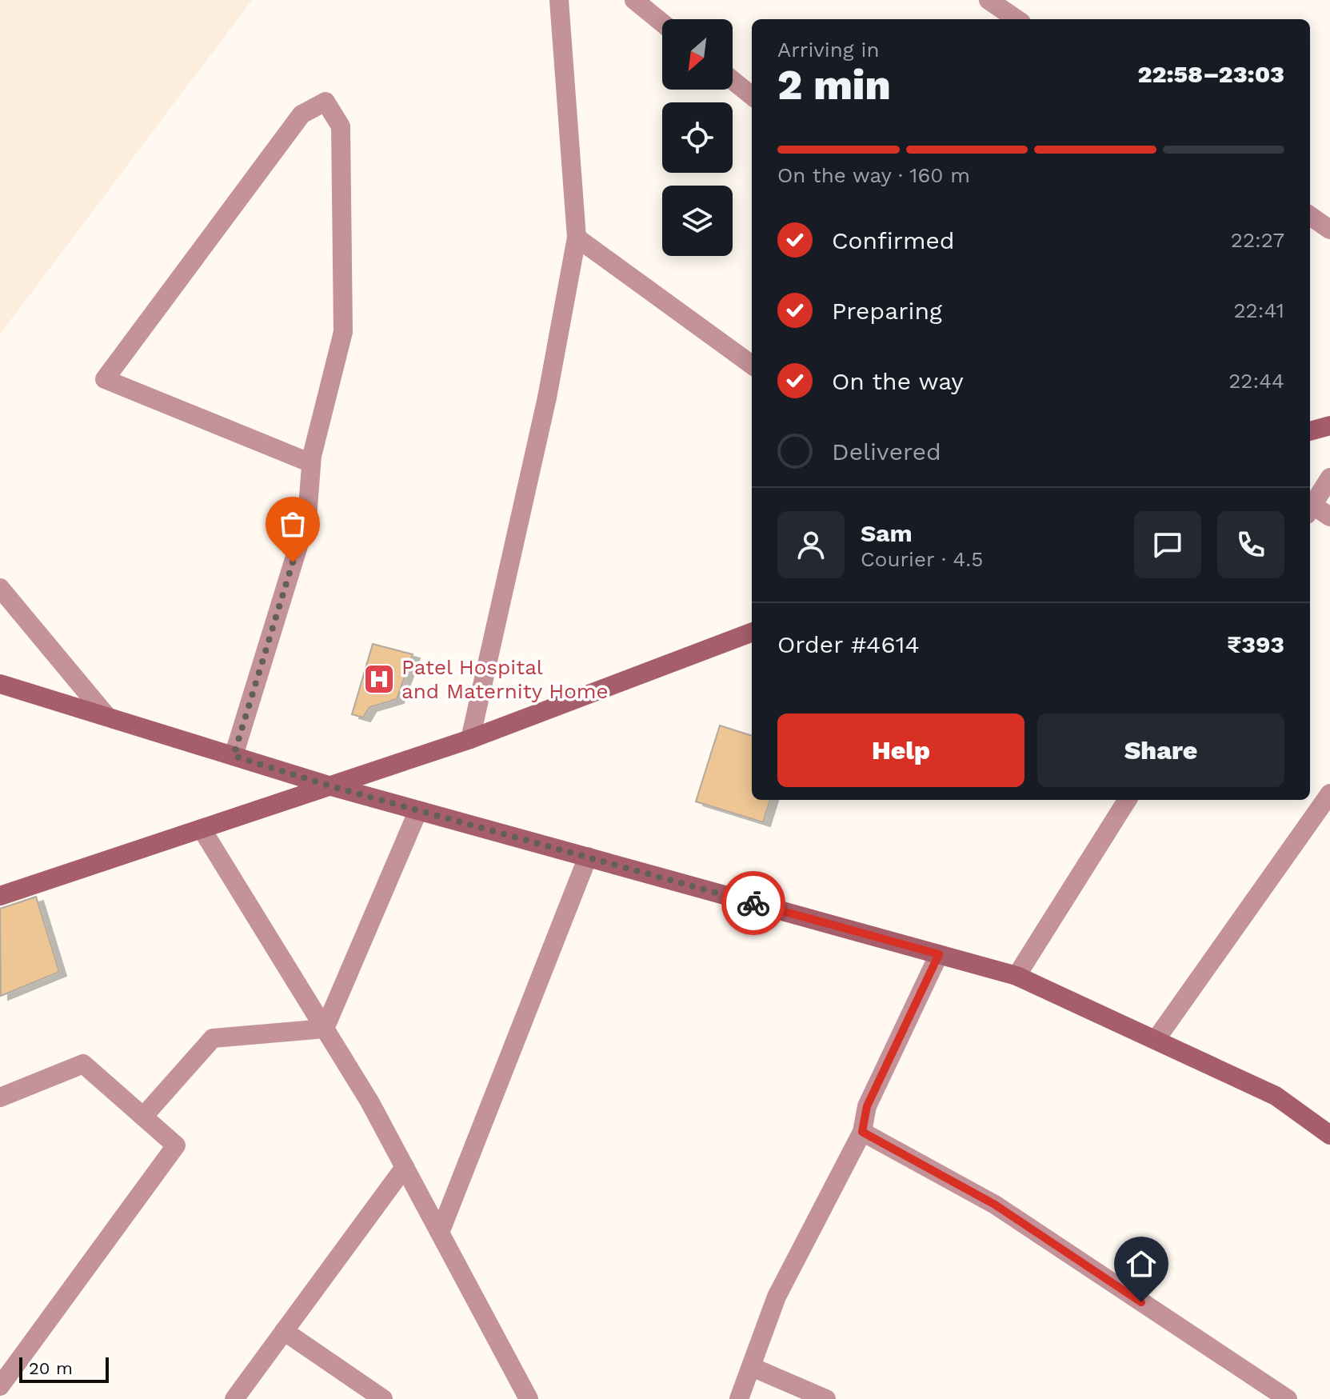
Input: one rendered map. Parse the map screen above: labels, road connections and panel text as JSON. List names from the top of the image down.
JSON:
{
  "places": {
    "hospital": ["Patel Hospital and Maternity Home"]
  },
  "scale_bar": "20 m",
  "north": "bottom left",
  "page": {
    "heading": ["2 min", "Arriving in", "22:58–23:03"],
    "panel": [
      "Sam",
      "Courier · 4.5",
      "Order #4614",
      "₹393"
    ],
    "bar": "On the way · 160 m",
    "list": [
      ["Confirmed", "22:27"],
      ["Preparing", "22:41"],
      ["On the way", "22:44"],
      "Delivered"
    ],
    "buttons": ["Help", "Share"],
    "scale": "20 m"
  }
}
